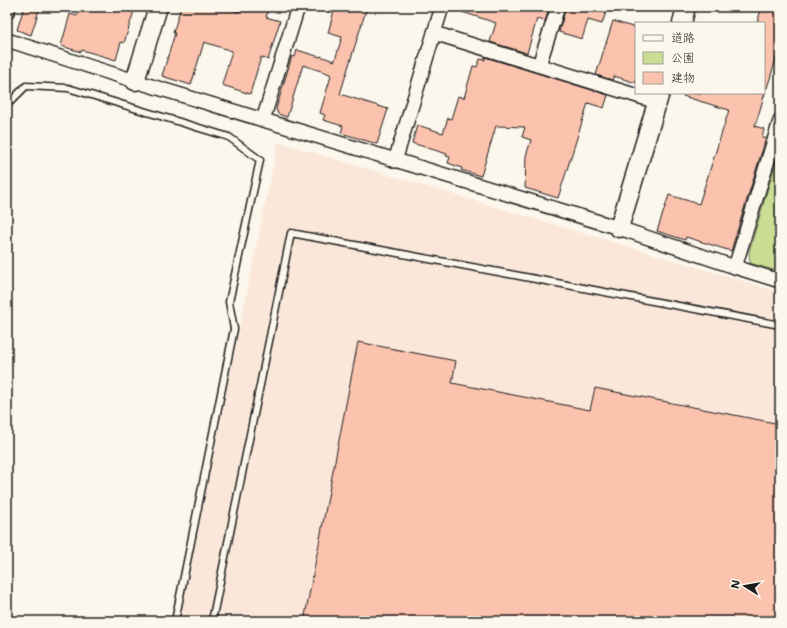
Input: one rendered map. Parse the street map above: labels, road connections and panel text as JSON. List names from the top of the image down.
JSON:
{
  "legend": ["道路", "公園", "建物"],
  "north": "left"
}
